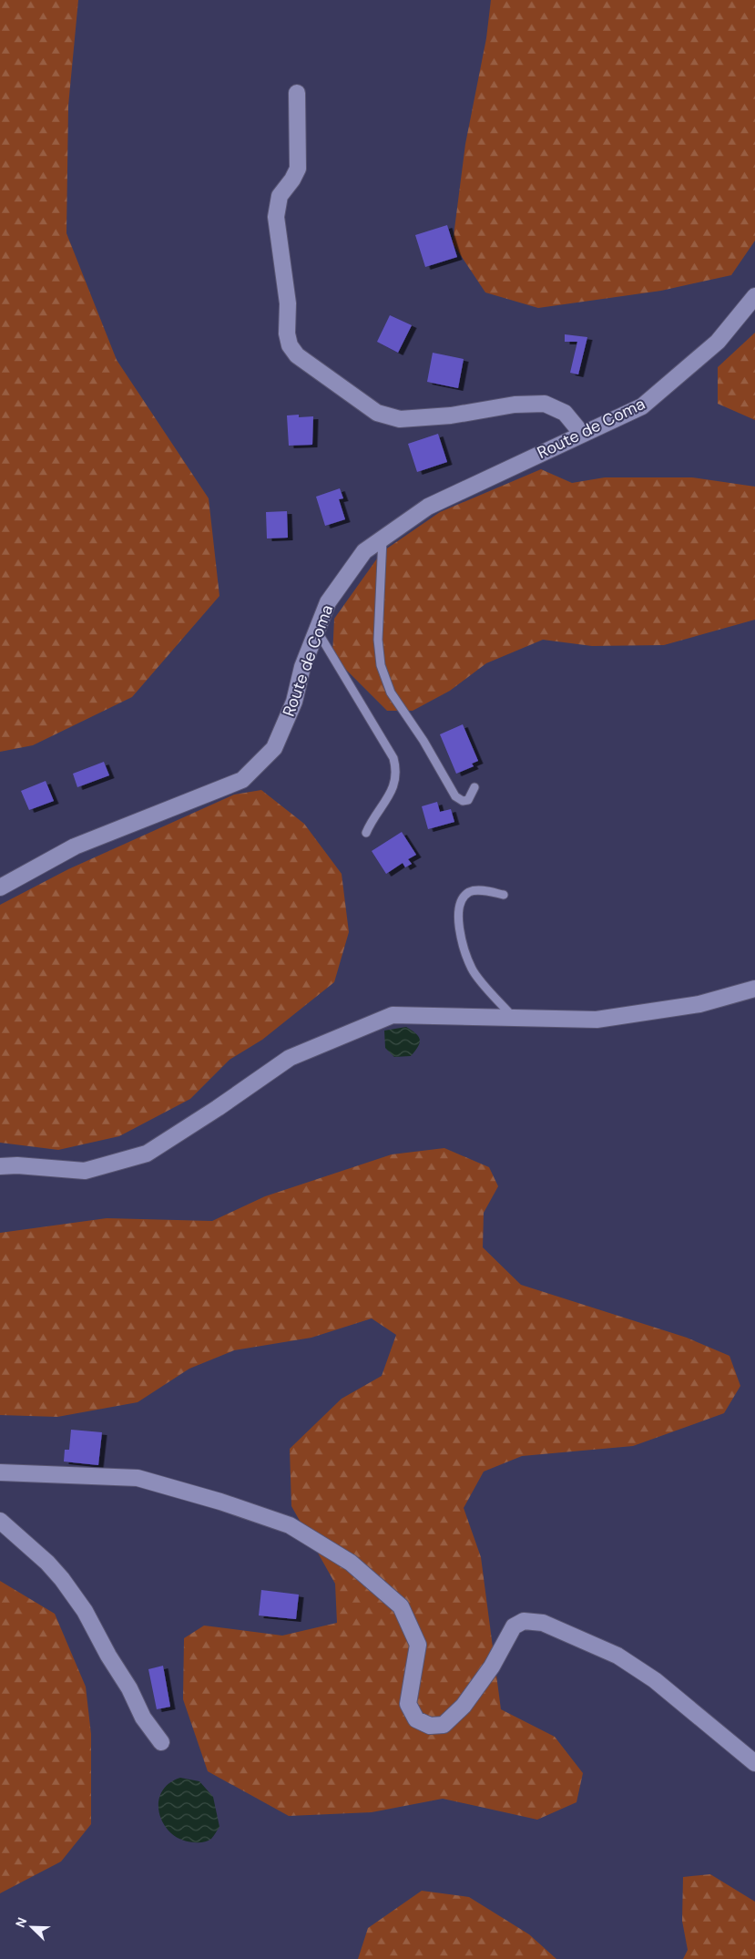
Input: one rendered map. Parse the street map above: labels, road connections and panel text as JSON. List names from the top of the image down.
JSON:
{
  "streets": {
    "street": ["Route de Coma"]
  },
  "north": "top left"
}
